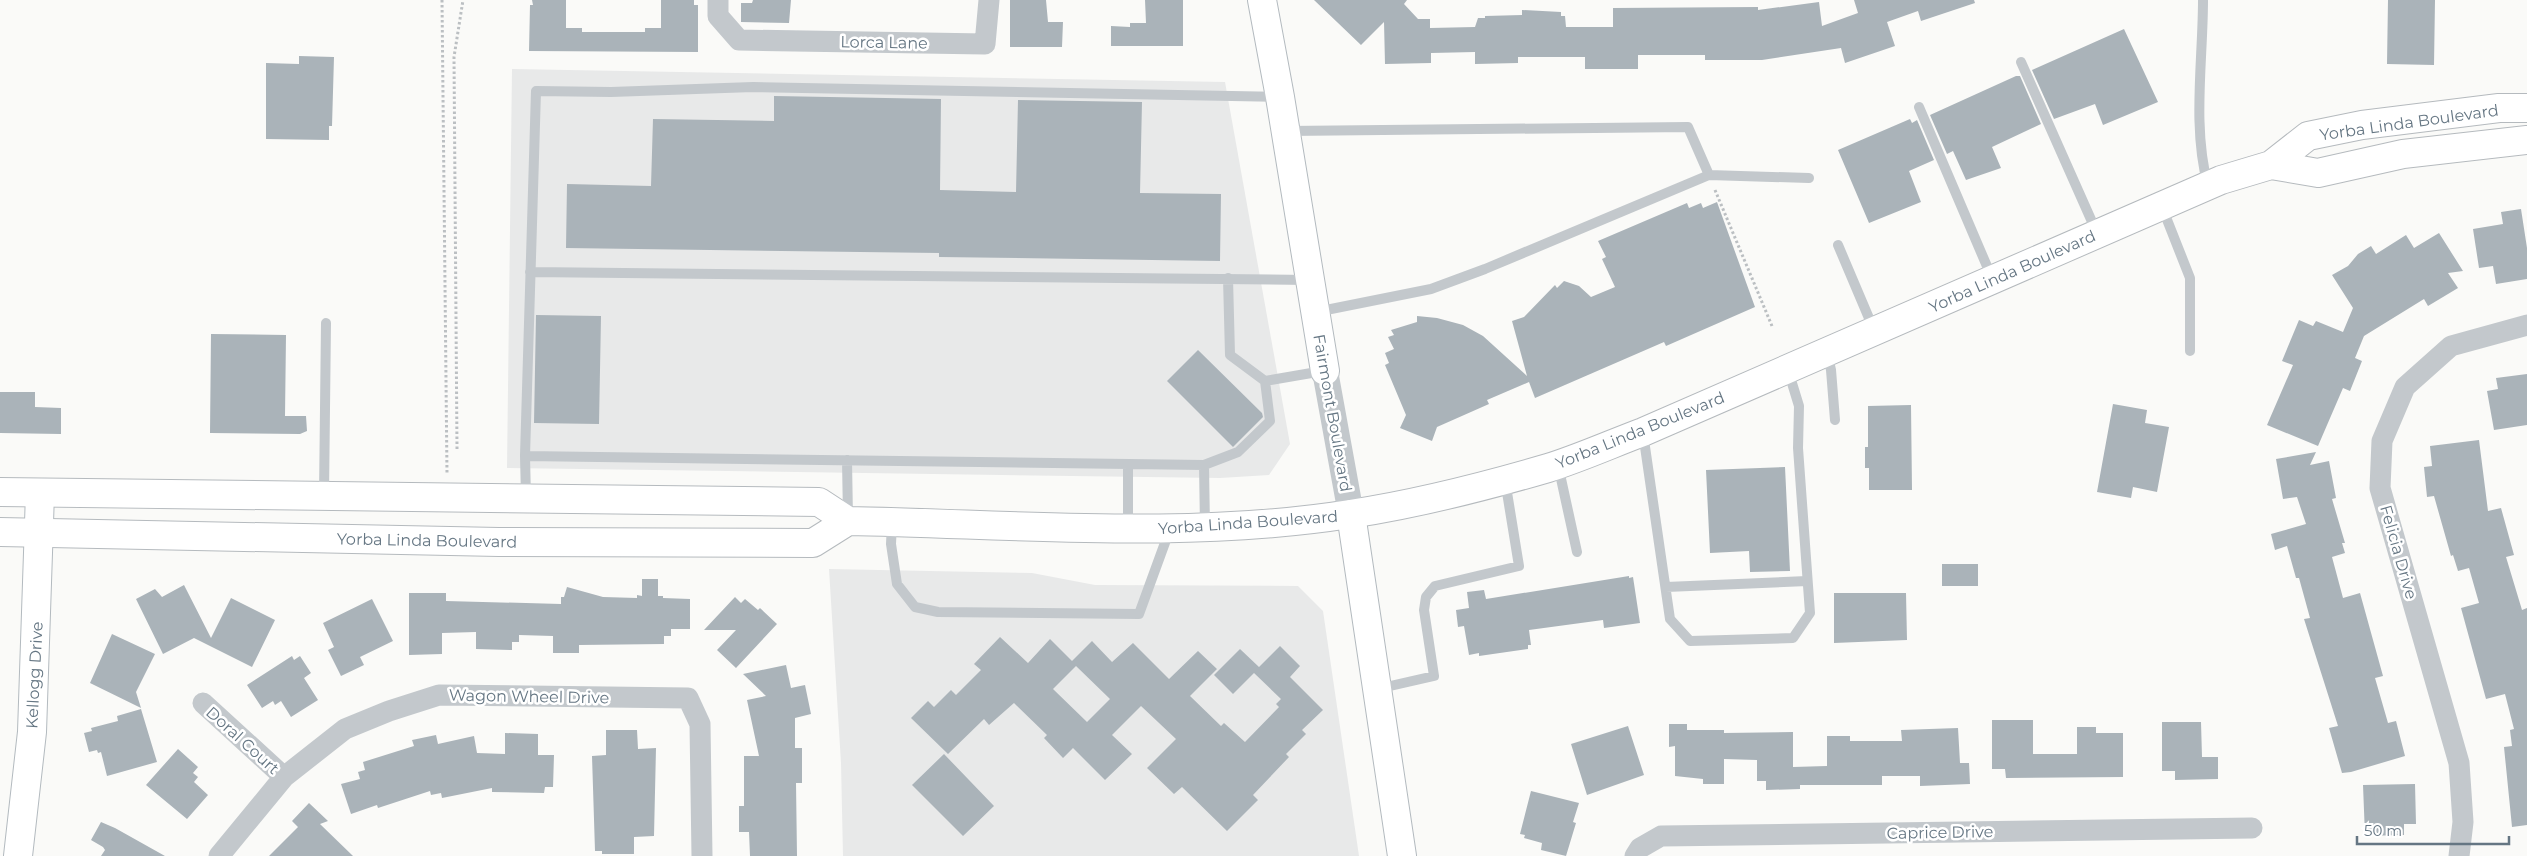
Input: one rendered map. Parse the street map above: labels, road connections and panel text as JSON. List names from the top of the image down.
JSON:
{
  "streets": {
    "main road": ["Yorba Linda Boulevard", "Fairmont Boulevard", "Kellogg Drive"],
    "street": [
      "Lorca Lane",
      "Felicia Drive",
      "Wagon Wheel Drive",
      "Doral Court",
      "Caprice Drive"
    ]
  },
  "crossings": [
    ["Yorba Linda Boulevard", "Fairmont Boulevard"],
    ["Yorba Linda Boulevard", "Kellogg Drive"],
    ["Wagon Wheel Drive", "Doral Court"]
  ],
  "scale_bar": "50 m"
}
